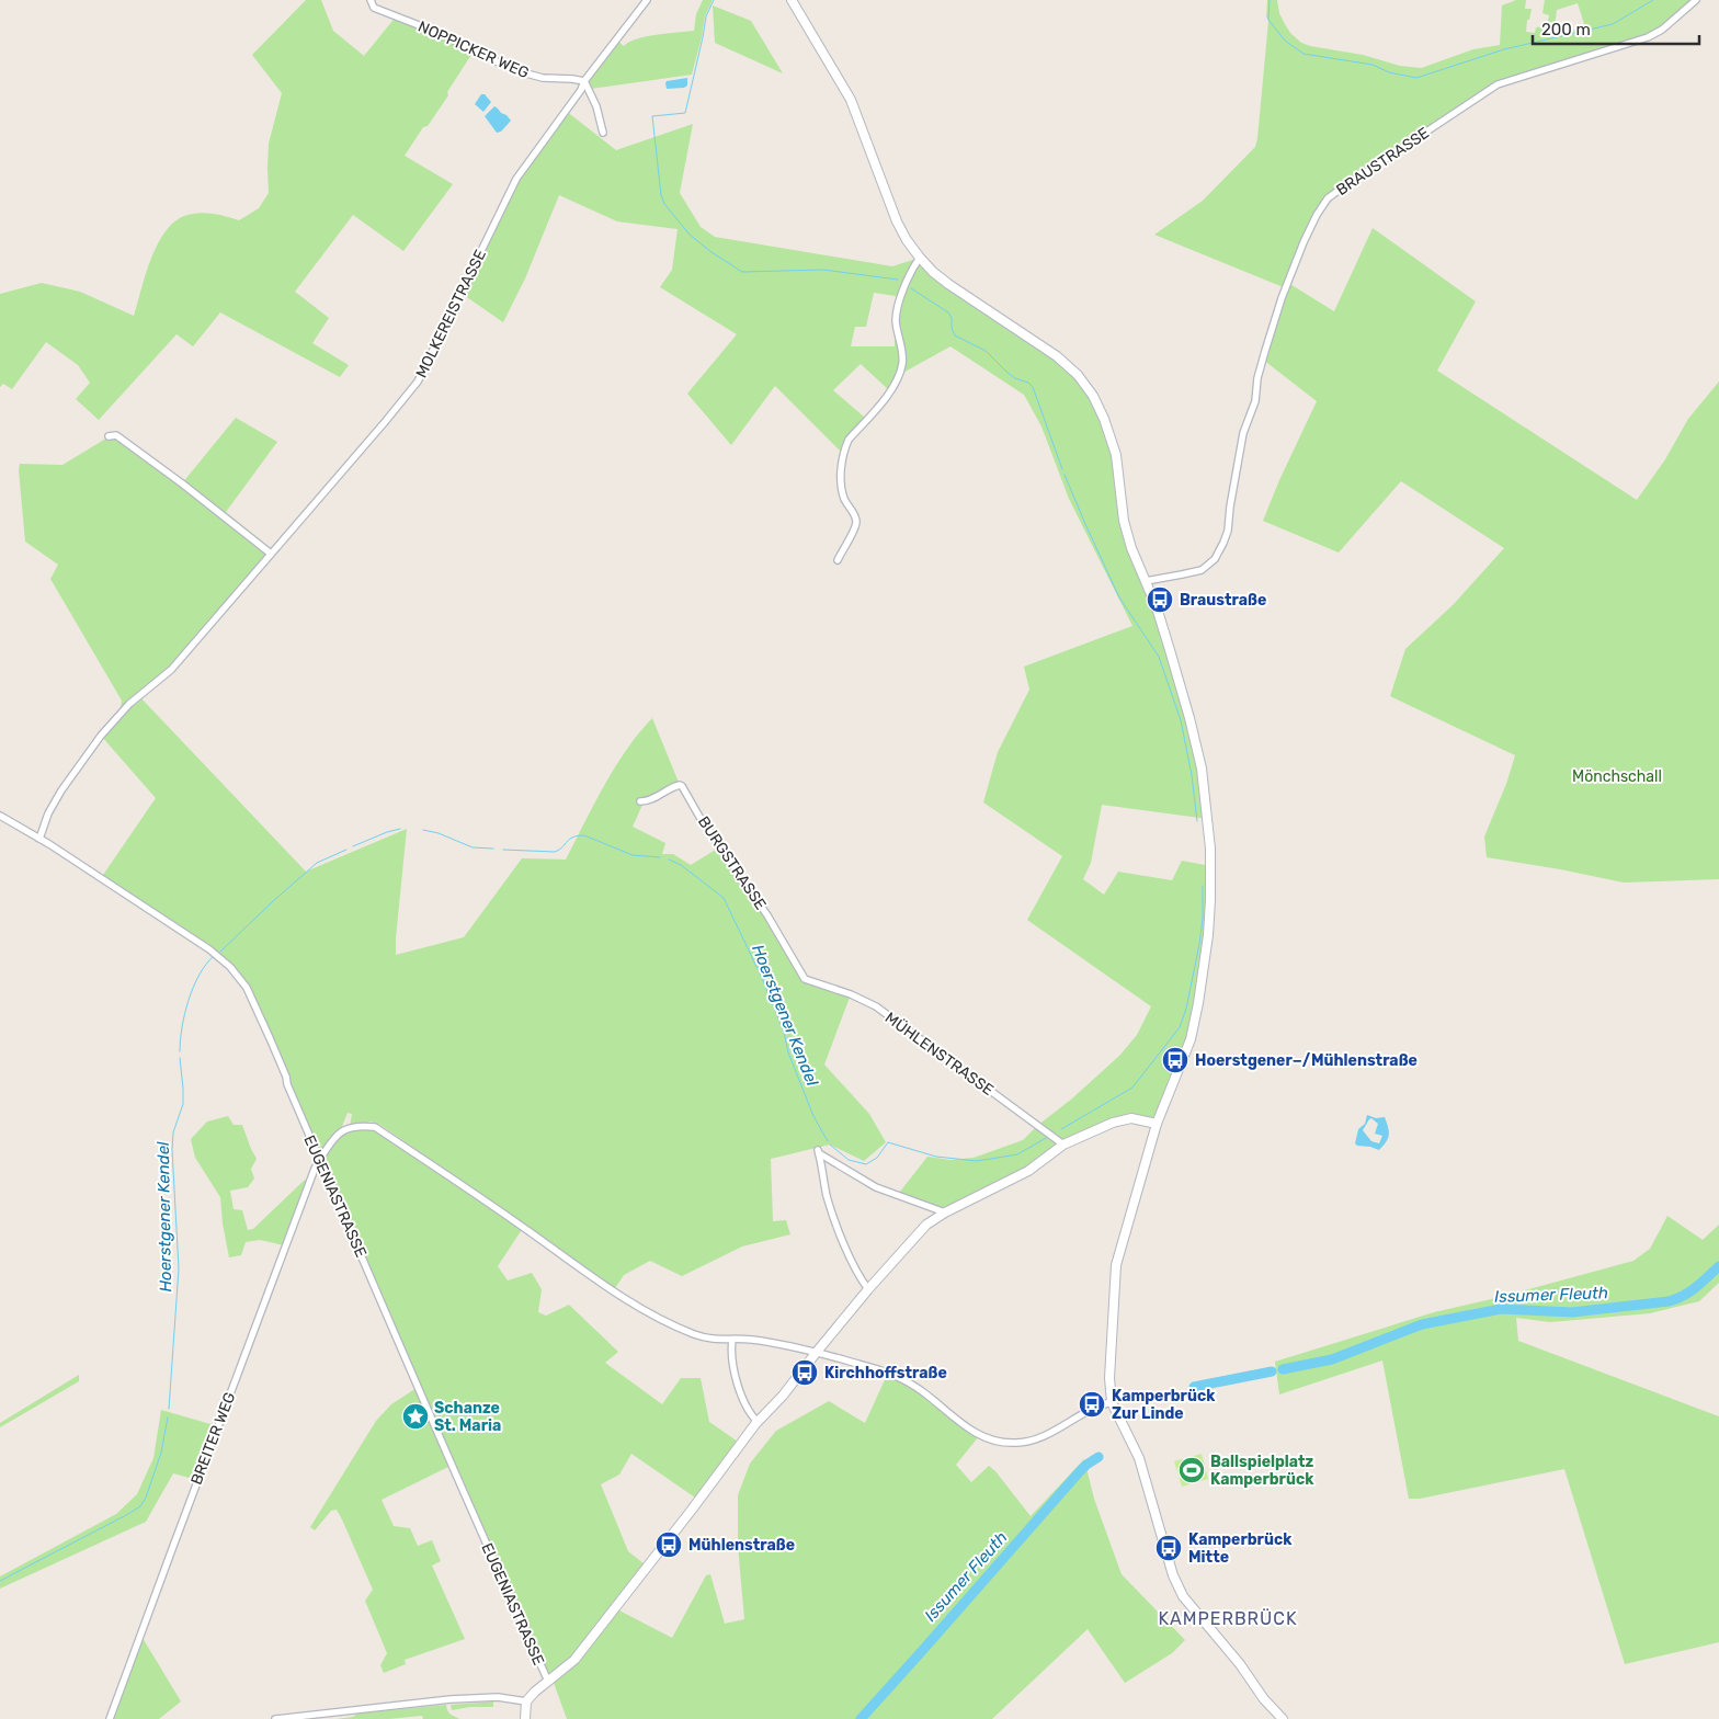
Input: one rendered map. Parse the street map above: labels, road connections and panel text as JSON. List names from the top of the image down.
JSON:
{
  "streets": {
    "street": [
      "NOPPICKER WEG",
      "BRAUSTRASSE",
      "MOLKEREISTRASSE",
      "BURGSTRASSE",
      "MÜHLENSTRASSE",
      "EUGENIASTRASSE",
      "BREITER WEG"
    ]
  },
  "crossings": [
    ["NOPPICKER WEG", "MOLKEREISTRASSE"],
    ["MOLKEREISTRASSE", "EUGENIASTRASSE"],
    ["BURGSTRASSE", "MÜHLENSTRASSE"],
    ["EUGENIASTRASSE", "BREITER WEG"]
  ],
  "districts": ["KAMPERBRÜCK"],
  "water": ["Hoerstgener Kendel", "Issumer Fleuth"],
  "parks": ["Mönchschall"],
  "places": {
    "bus stop": [
      "Braustraße",
      "Hoerstgener−/Mühlenstraße",
      "Kirchhoffstraße",
      "Kamperbrück Zur Linde",
      "Mühlenstraße",
      "Kamperbrück Mitte"
    ],
    "place": ["Schanze St. Maria"],
    "sports": ["Ballspielplatz Kamperbrück"]
  },
  "scale_bar": "200 m"
}
